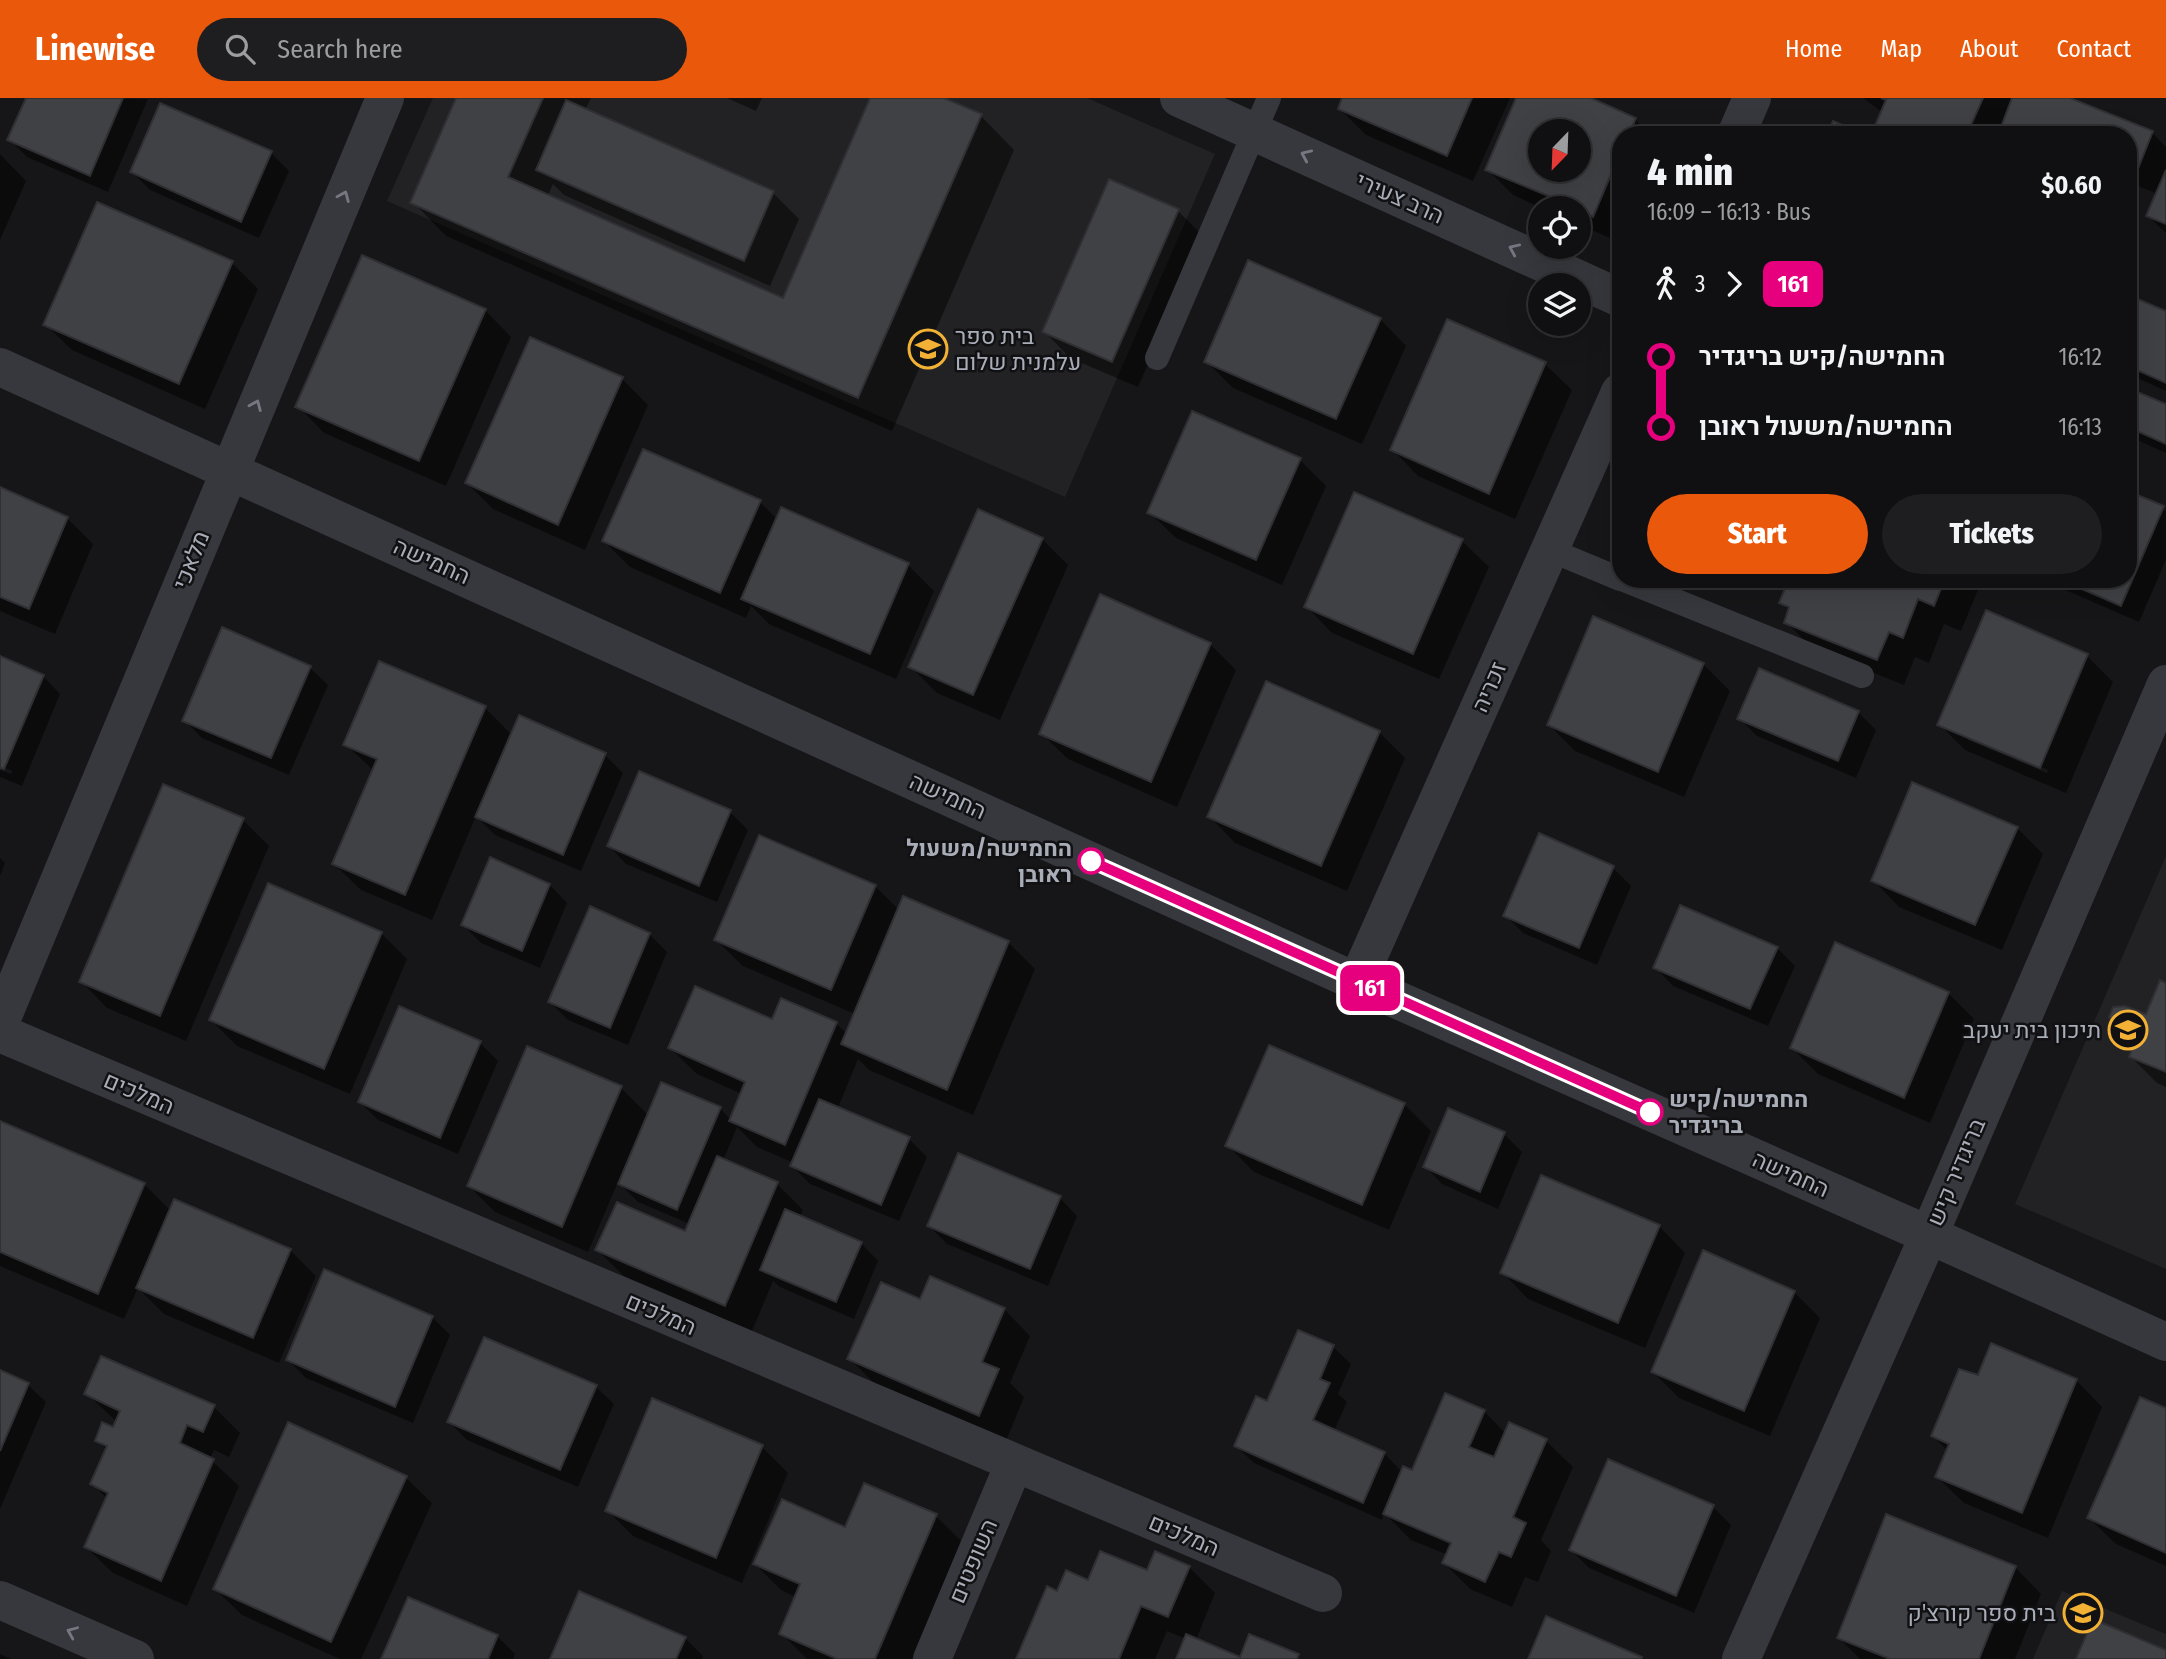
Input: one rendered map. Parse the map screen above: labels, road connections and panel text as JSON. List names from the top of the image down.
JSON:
{
  "streets": {
    "street": [
      "הרב צעירי",
      "מלאכי",
      "החמישה",
      "זכריה",
      "המלכים",
      "בריגדיר קיש",
      "השופטים"
    ]
  },
  "crossings": [
    ["מלאכי", "החמישה"],
    ["החמישה", "זכריה"],
    ["החמישה", "בריגדיר קיש"],
    ["המלכים", "השופטים"]
  ],
  "one_way": ["הרב צעירי", "מלאכי"],
  "places": {
    "school or university": ["בית ספר עלמנית שלום", "תיכון בית יעקב", "בית ספר קורצ'ק"],
    "other": ["החמישה/משעול ראובן", "החמישה/קיש בריגדיר"]
  },
  "lines": ["bus line 161"],
  "north": "bottom left",
  "page": {
    "header": "Linewise",
    "search": "Search here",
    "nav": [
      "Home",
      "Map",
      "About",
      "Contact"
    ],
    "on_map": "161",
    "heading": ["4 min", "16:09 – 16:13 · Bus", "$0.60"],
    "legs": ["3", "161"],
    "list": [
      {
        "name": "החמישה/קיש בריגדיר",
        "value": "16:12"
      },
      {
        "name": "החמישה/משעול ראובן",
        "value": "16:13"
      }
    ],
    "buttons": ["Start", "Tickets"]
  }
}
